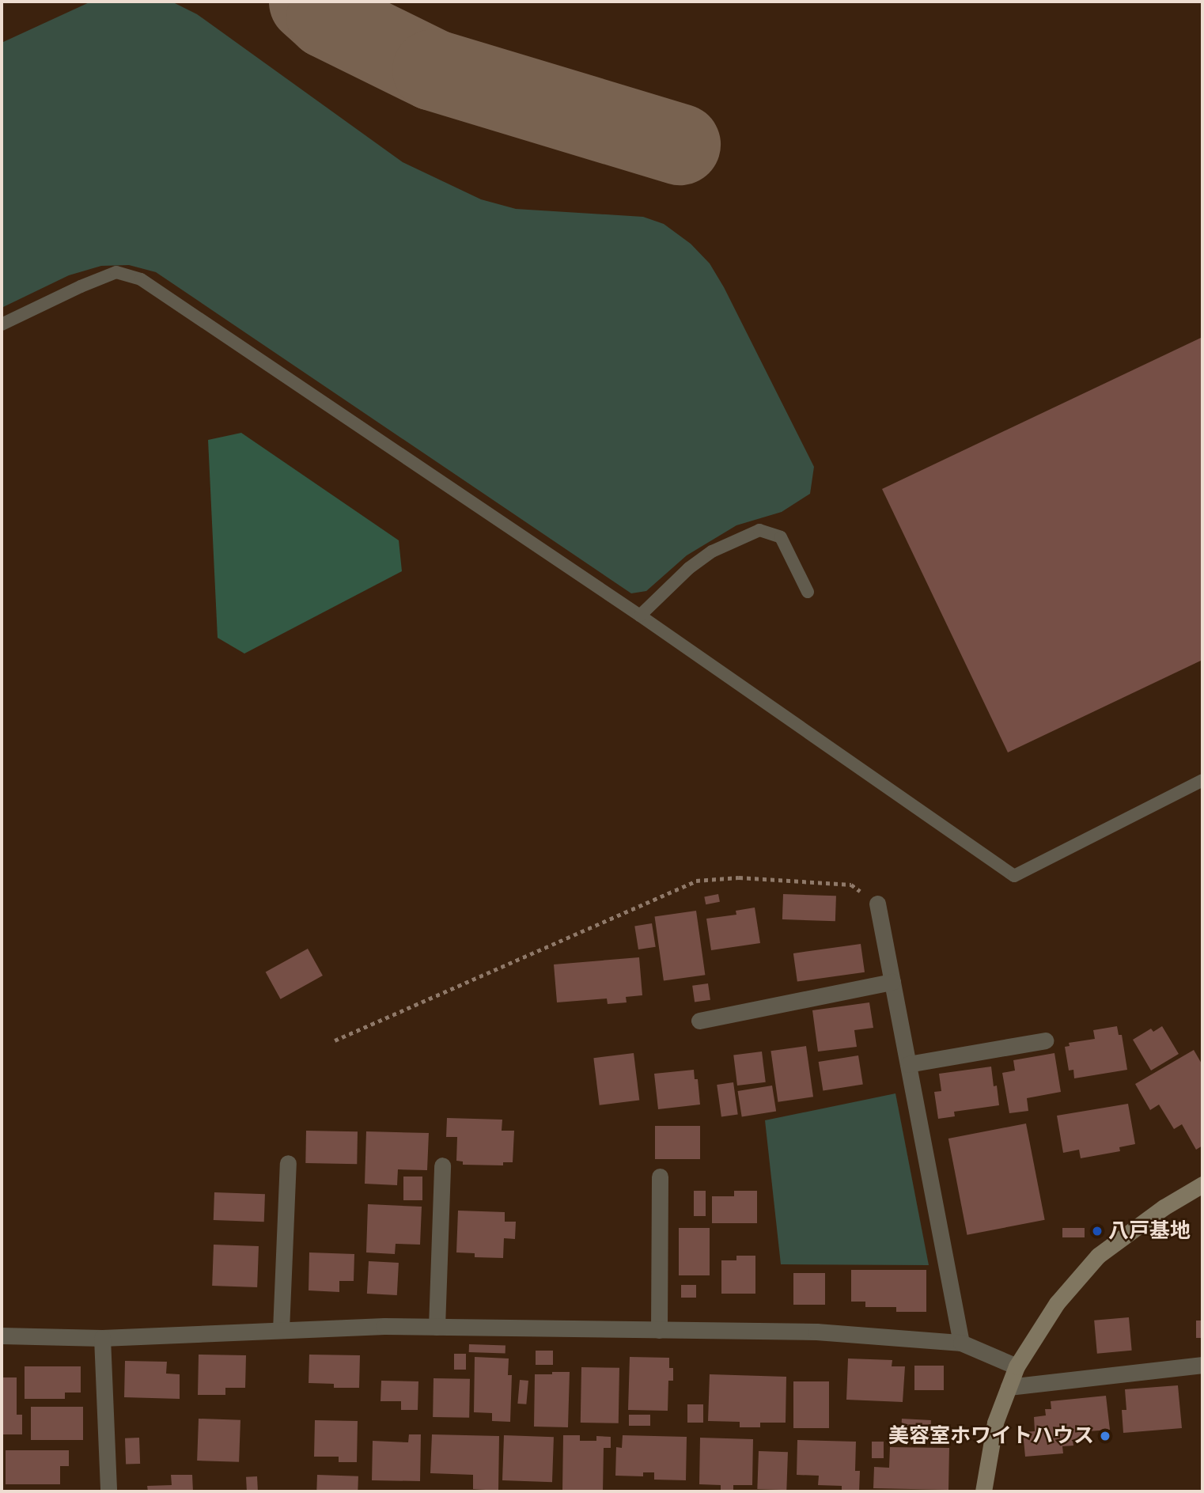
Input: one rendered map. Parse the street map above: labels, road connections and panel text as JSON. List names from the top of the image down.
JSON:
{
  "places": ["八戸基地", "美容室ホワイトハウス"]
}
